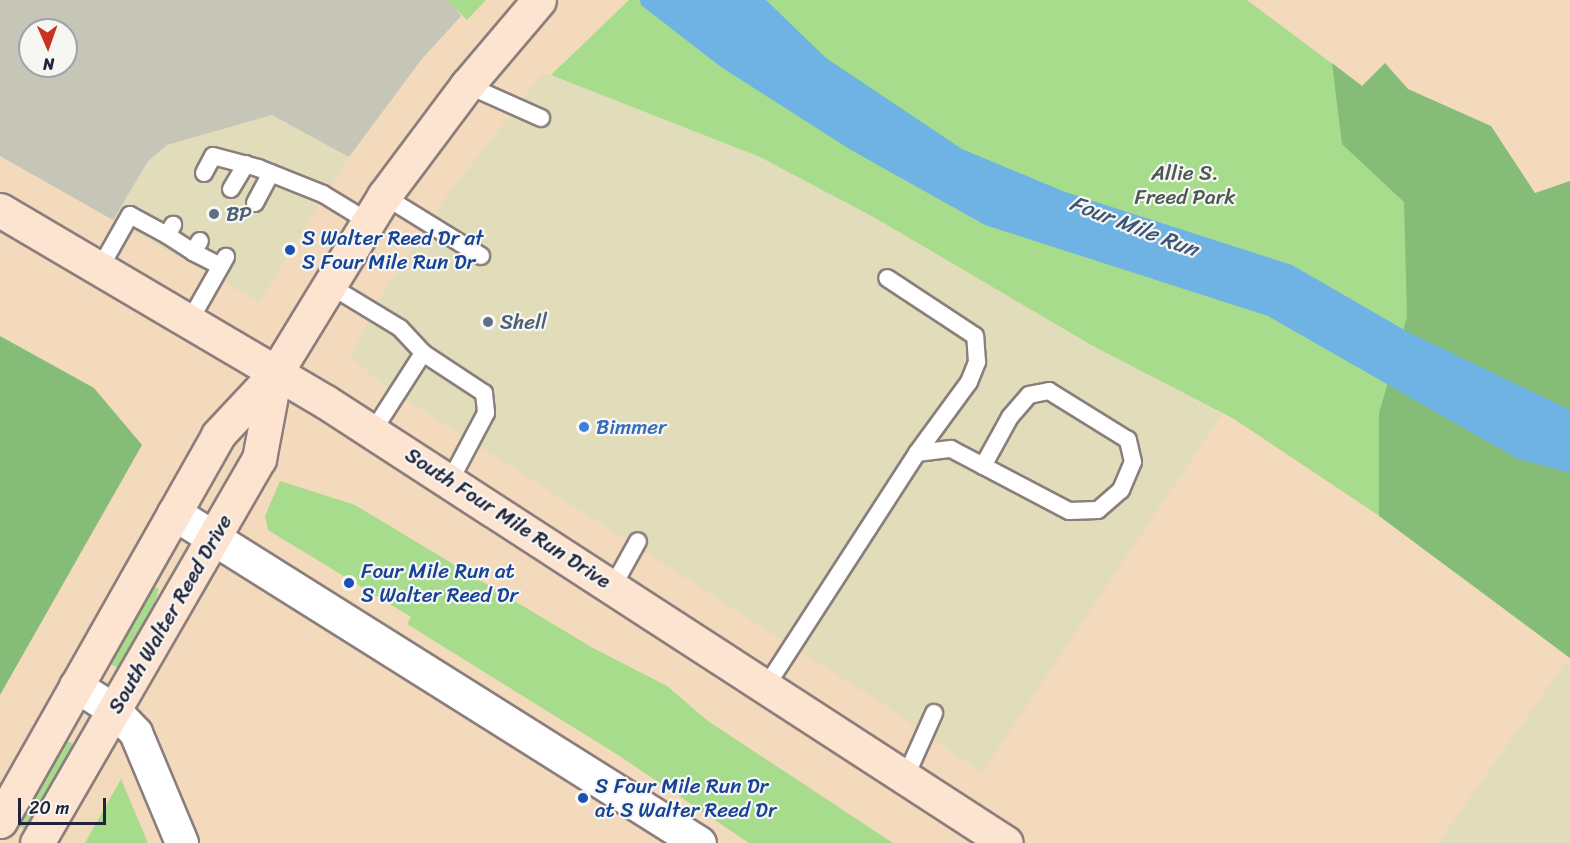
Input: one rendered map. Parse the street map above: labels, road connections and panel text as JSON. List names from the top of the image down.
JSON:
{
  "streets": {
    "main road": ["South Four Mile Run Drive", "South Walter Reed Drive"]
  },
  "crossings": [
    ["South Four Mile Run Drive", "South Walter Reed Drive"]
  ],
  "water": ["Four Mile Run"],
  "parks": ["Allie S. Freed Park"],
  "places": [
    "BP",
    "S Walter Reed Dr at S Four Mile Run Dr",
    "Shell",
    "Bimmer",
    "Four Mile Run at S Walter Reed Dr",
    "S Four Mile Run Dr at S Walter Reed Dr"
  ],
  "scale_bar": "20 m",
  "north": "bottom"
}
